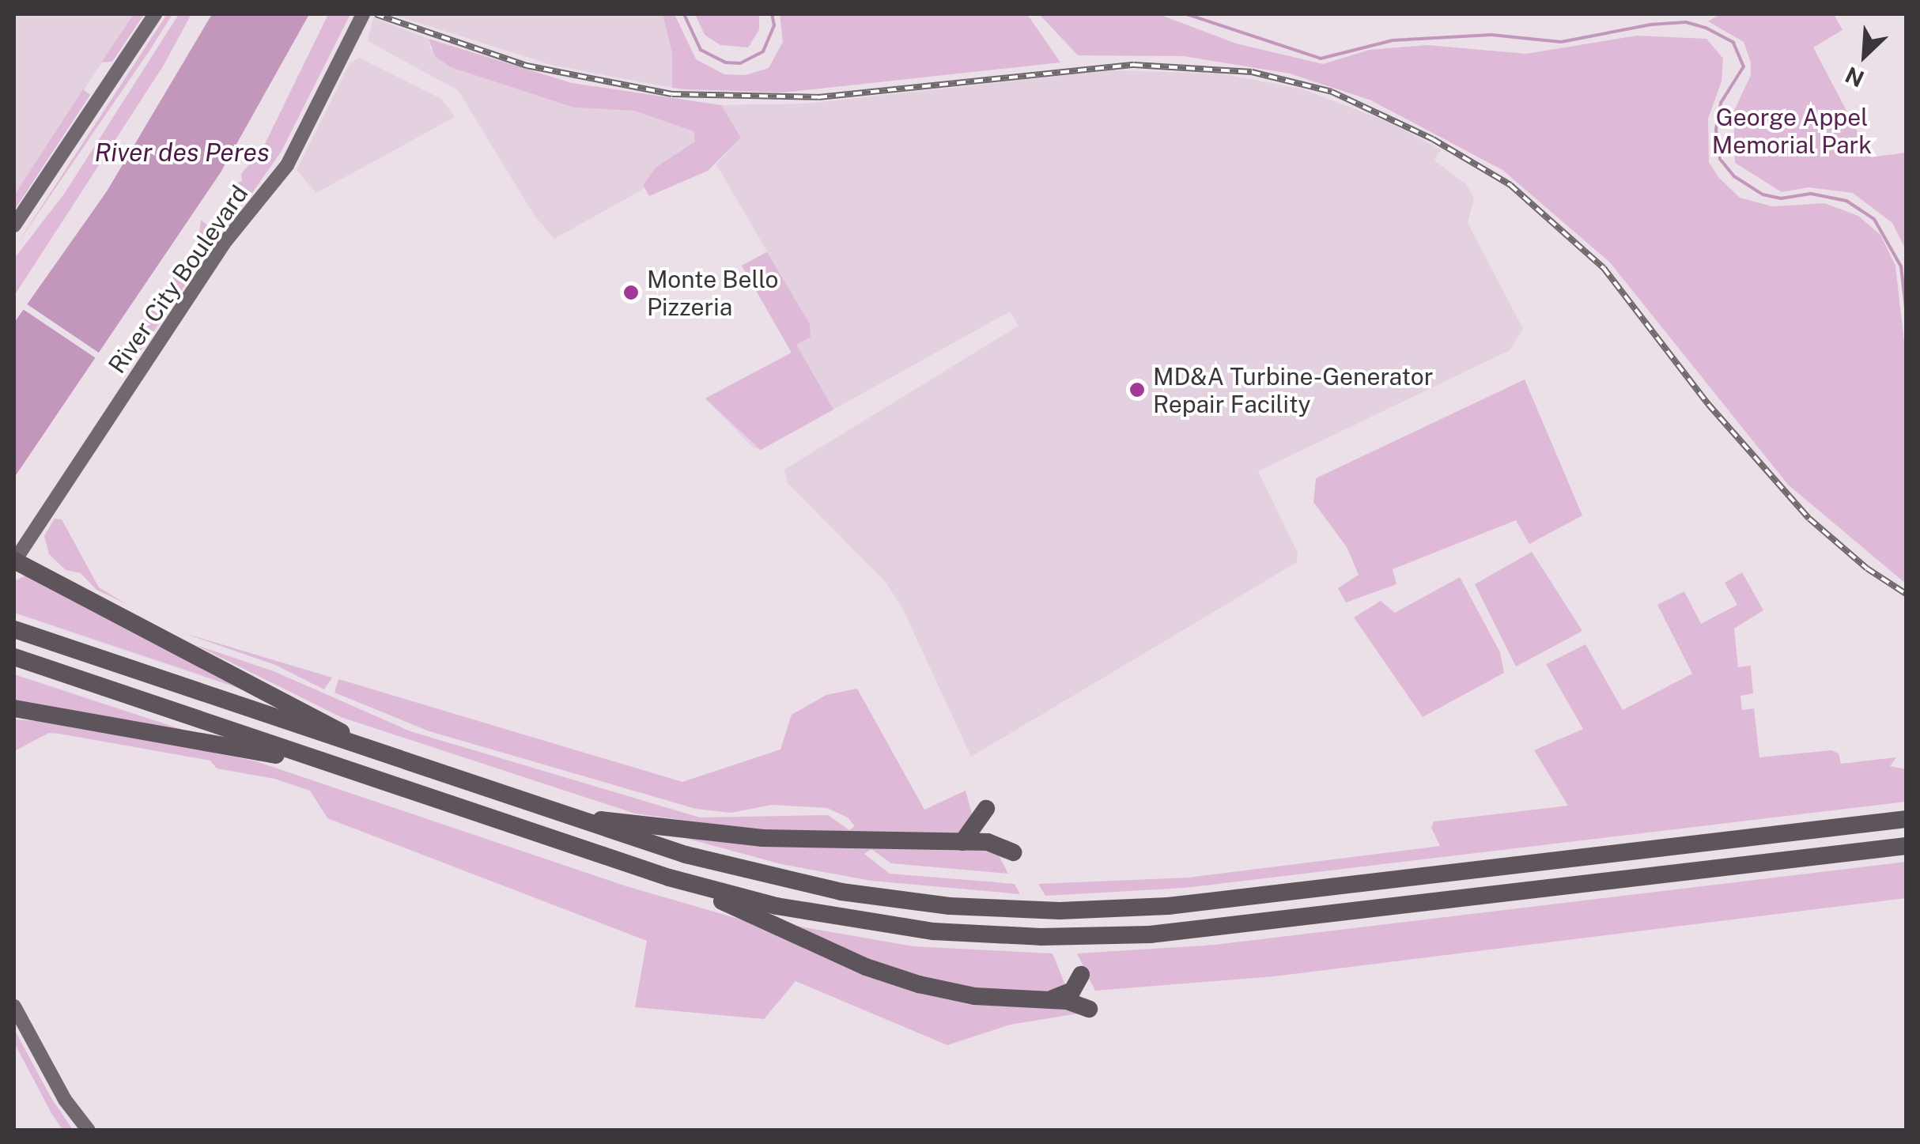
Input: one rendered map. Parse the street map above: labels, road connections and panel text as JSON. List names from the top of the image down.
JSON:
{
  "streets": {
    "main road": ["River City Boulevard"]
  },
  "water": ["River des Peres"],
  "parks": ["George Appel Memorial Park"],
  "places": ["Monte Bello Pizzeria", "MD&A Turbine-Generator Repair Facility"],
  "north": "bottom left"
}
